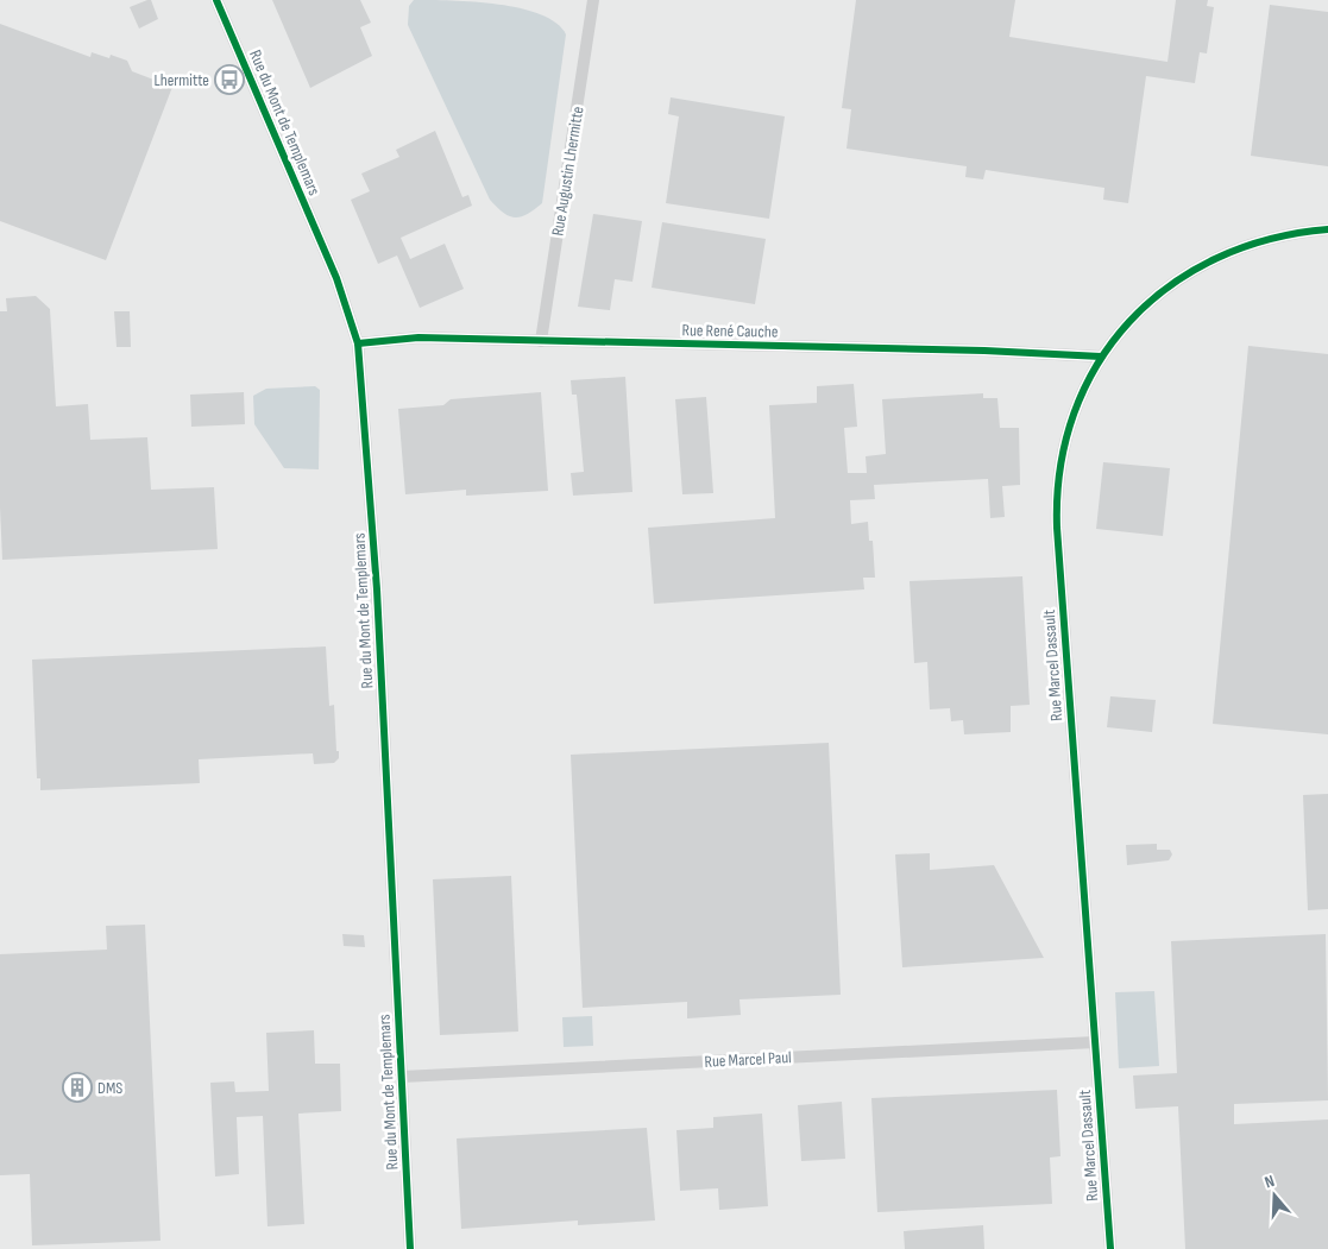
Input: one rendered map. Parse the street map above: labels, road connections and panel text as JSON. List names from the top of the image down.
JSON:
{
  "streets": {
    "street": [
      "Rue du Mont de Templemars",
      "Rue Augustin Lhermitte",
      "Rue René Cauche",
      "Rue Marcel Dassault",
      "Rue Marcel Paul"
    ]
  },
  "crossings": [
    ["Rue du Mont de Templemars", "Rue René Cauche"],
    ["Rue du Mont de Templemars", "Rue Marcel Paul"],
    ["Rue Augustin Lhermitte", "Rue René Cauche"],
    ["Rue René Cauche", "Rue Marcel Dassault"],
    ["Rue Marcel Dassault", "Rue Marcel Paul"]
  ],
  "places": {
    "bus stop": ["Lhermitte"],
    "building": ["DMS"]
  },
  "north": "top"
}
